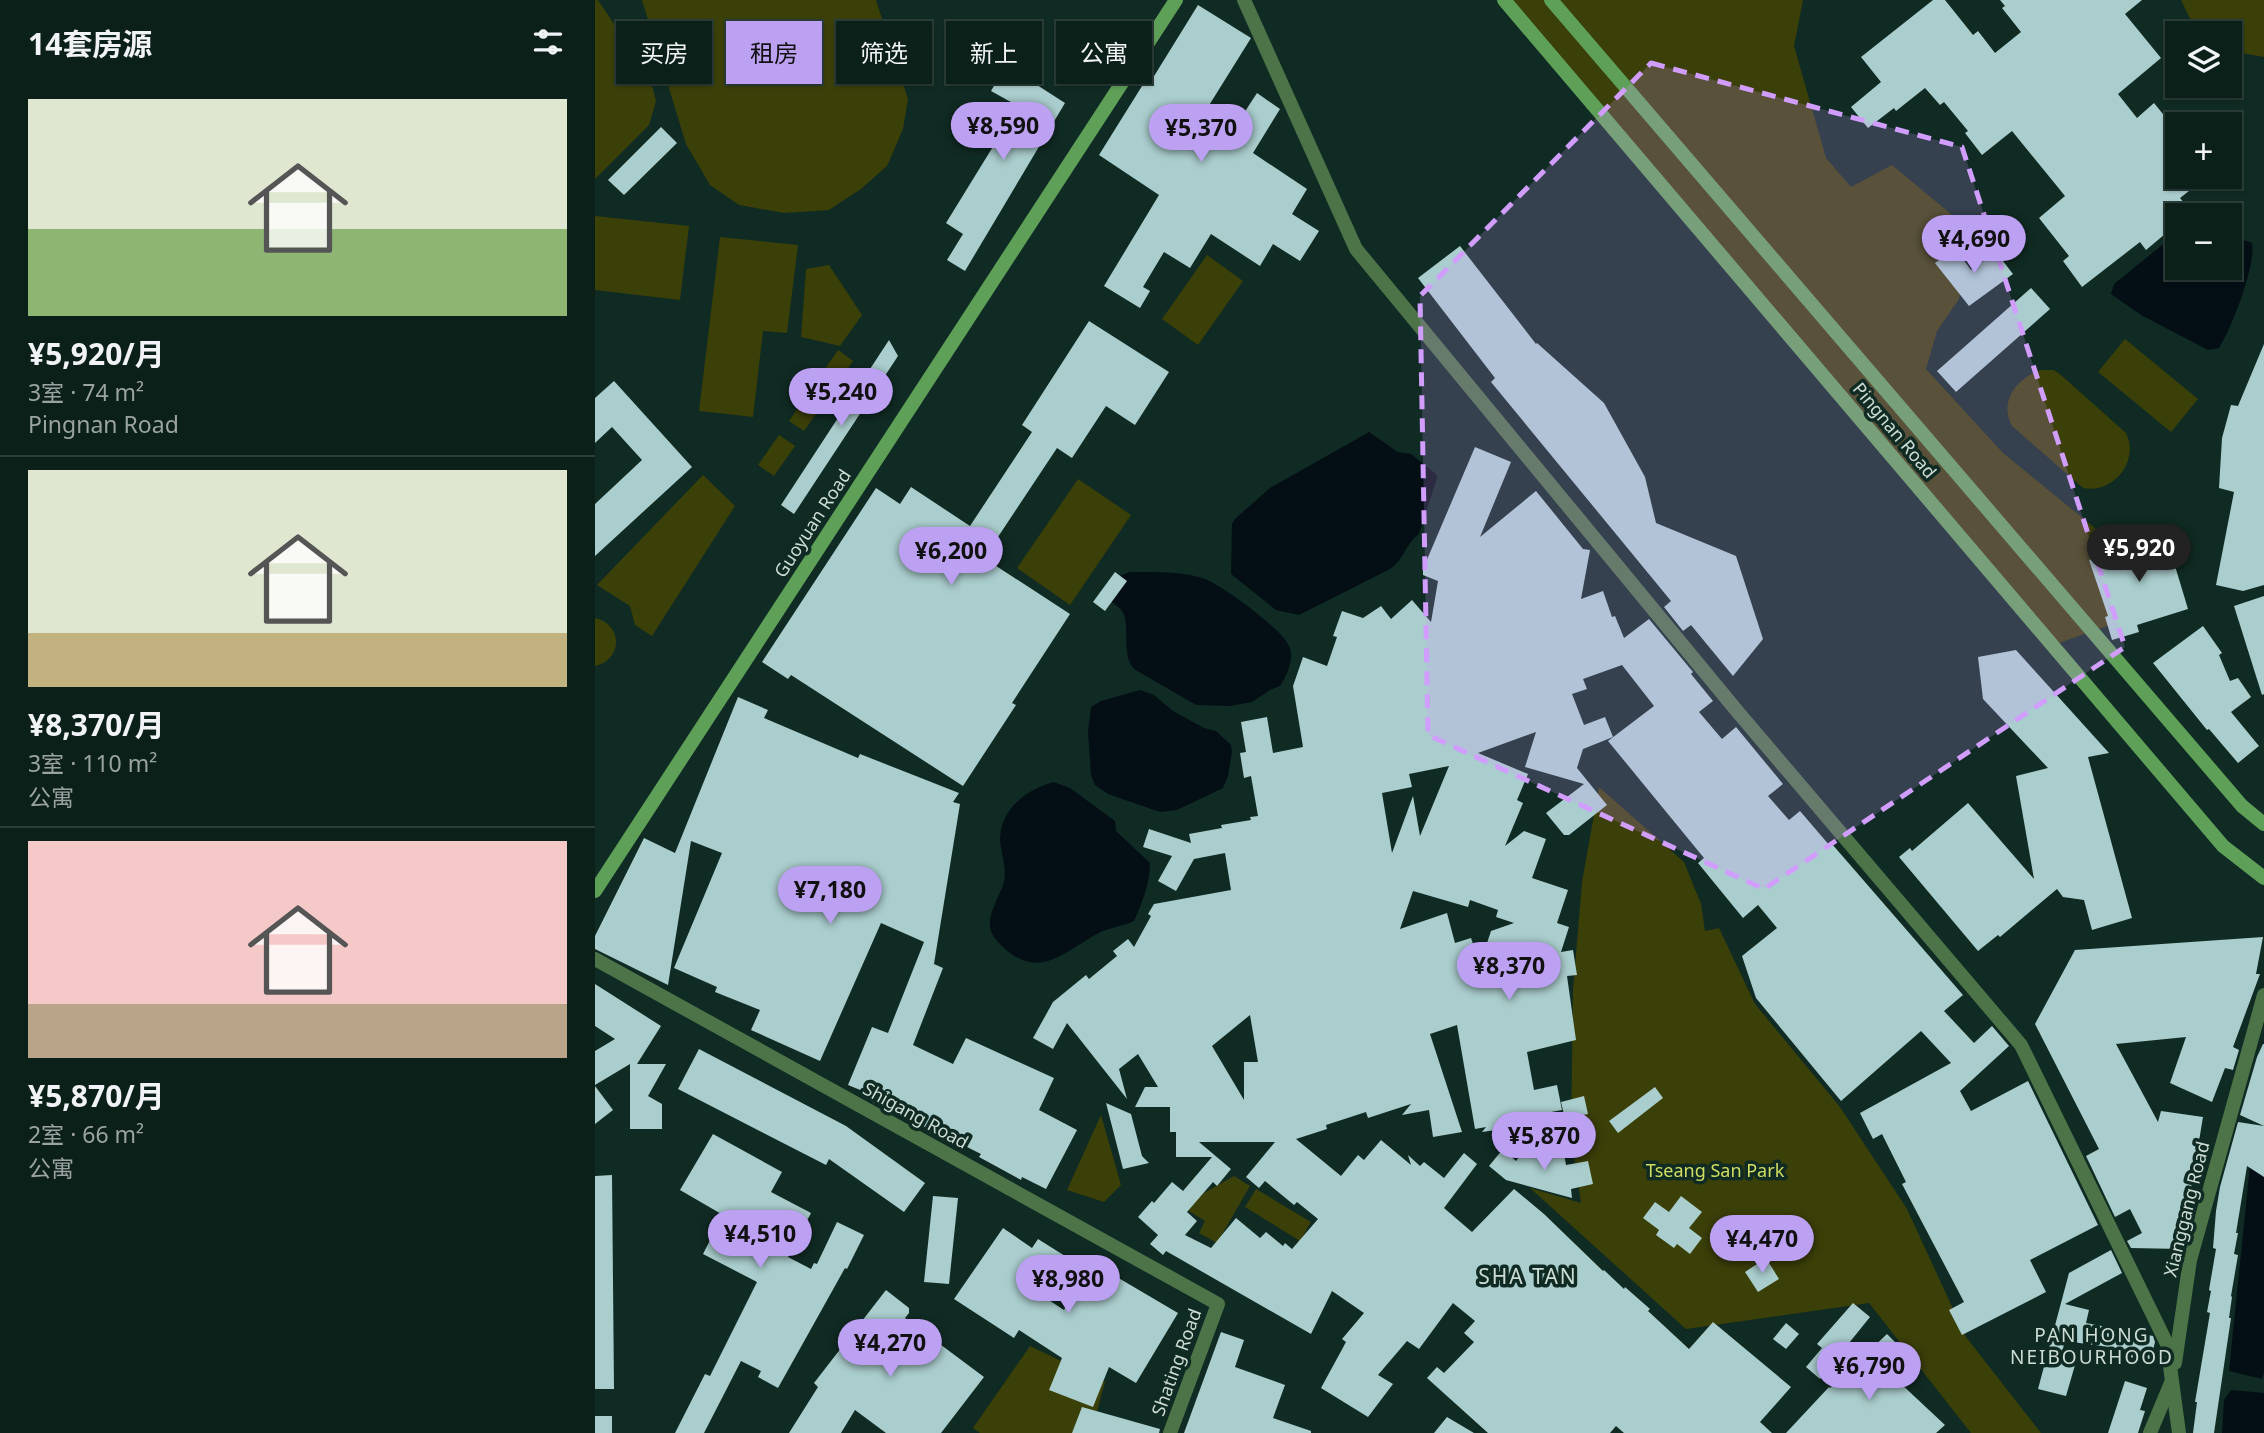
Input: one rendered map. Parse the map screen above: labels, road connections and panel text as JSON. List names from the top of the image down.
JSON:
{
  "streets": {
    "main road": ["Pingnan Road", "Guoyuan Road"],
    "street": ["Shigang Road", "Xianggang Road", "Shating Road"]
  },
  "crossings": [
    ["Shigang Road", "Shating Road"]
  ],
  "districts": ["SHA TAN", "PAN HONG NEIBOURHOOD"],
  "parks": ["Tseang San Park"],
  "page": {
    "heading": "14套房源",
    "map_buttons": ["+", "−"],
    "chip": [
      "买房",
      "租房",
      "筛选",
      "新上",
      "公寓"
    ],
    "list": [
      {
        "name": "¥5,920/月",
        "note": "3室 · 74 m² · Pingnan Road"
      },
      {
        "name": "¥8,370/月",
        "note": "3室 · 110 m² · 公寓"
      },
      {
        "name": "¥5,870/月",
        "note": "2室 · 66 m² · 公寓"
      }
    ],
    "price": [
      "¥8,590",
      "¥5,370",
      "¥4,690",
      "¥5,240",
      "¥5,920",
      "¥6,200",
      "¥7,180",
      "¥8,370",
      "¥5,870",
      "¥4,510",
      "¥4,470",
      "¥8,980",
      "¥4,270",
      "¥6,790"
    ]
  }
}
